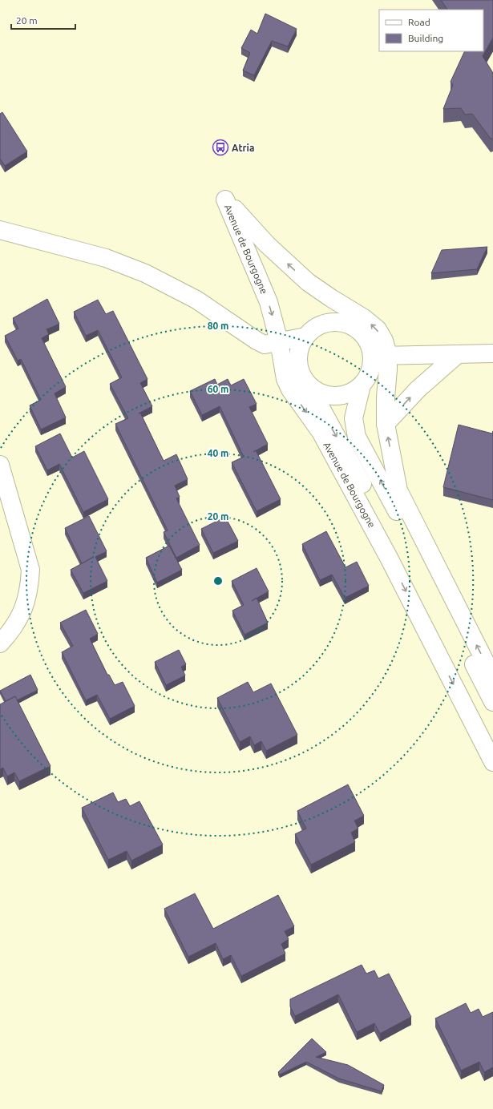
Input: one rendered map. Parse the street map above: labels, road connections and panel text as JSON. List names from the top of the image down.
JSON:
{
  "streets": {
    "street": ["Avenue de Bourgogne"]
  },
  "places": {
    "bus stop": ["Atria"]
  },
  "legend": ["Road", "Building"],
  "scale_bar": "20 m",
  "rings": [
    "80 m",
    "60 m",
    "40 m",
    "20 m"
  ]
}
